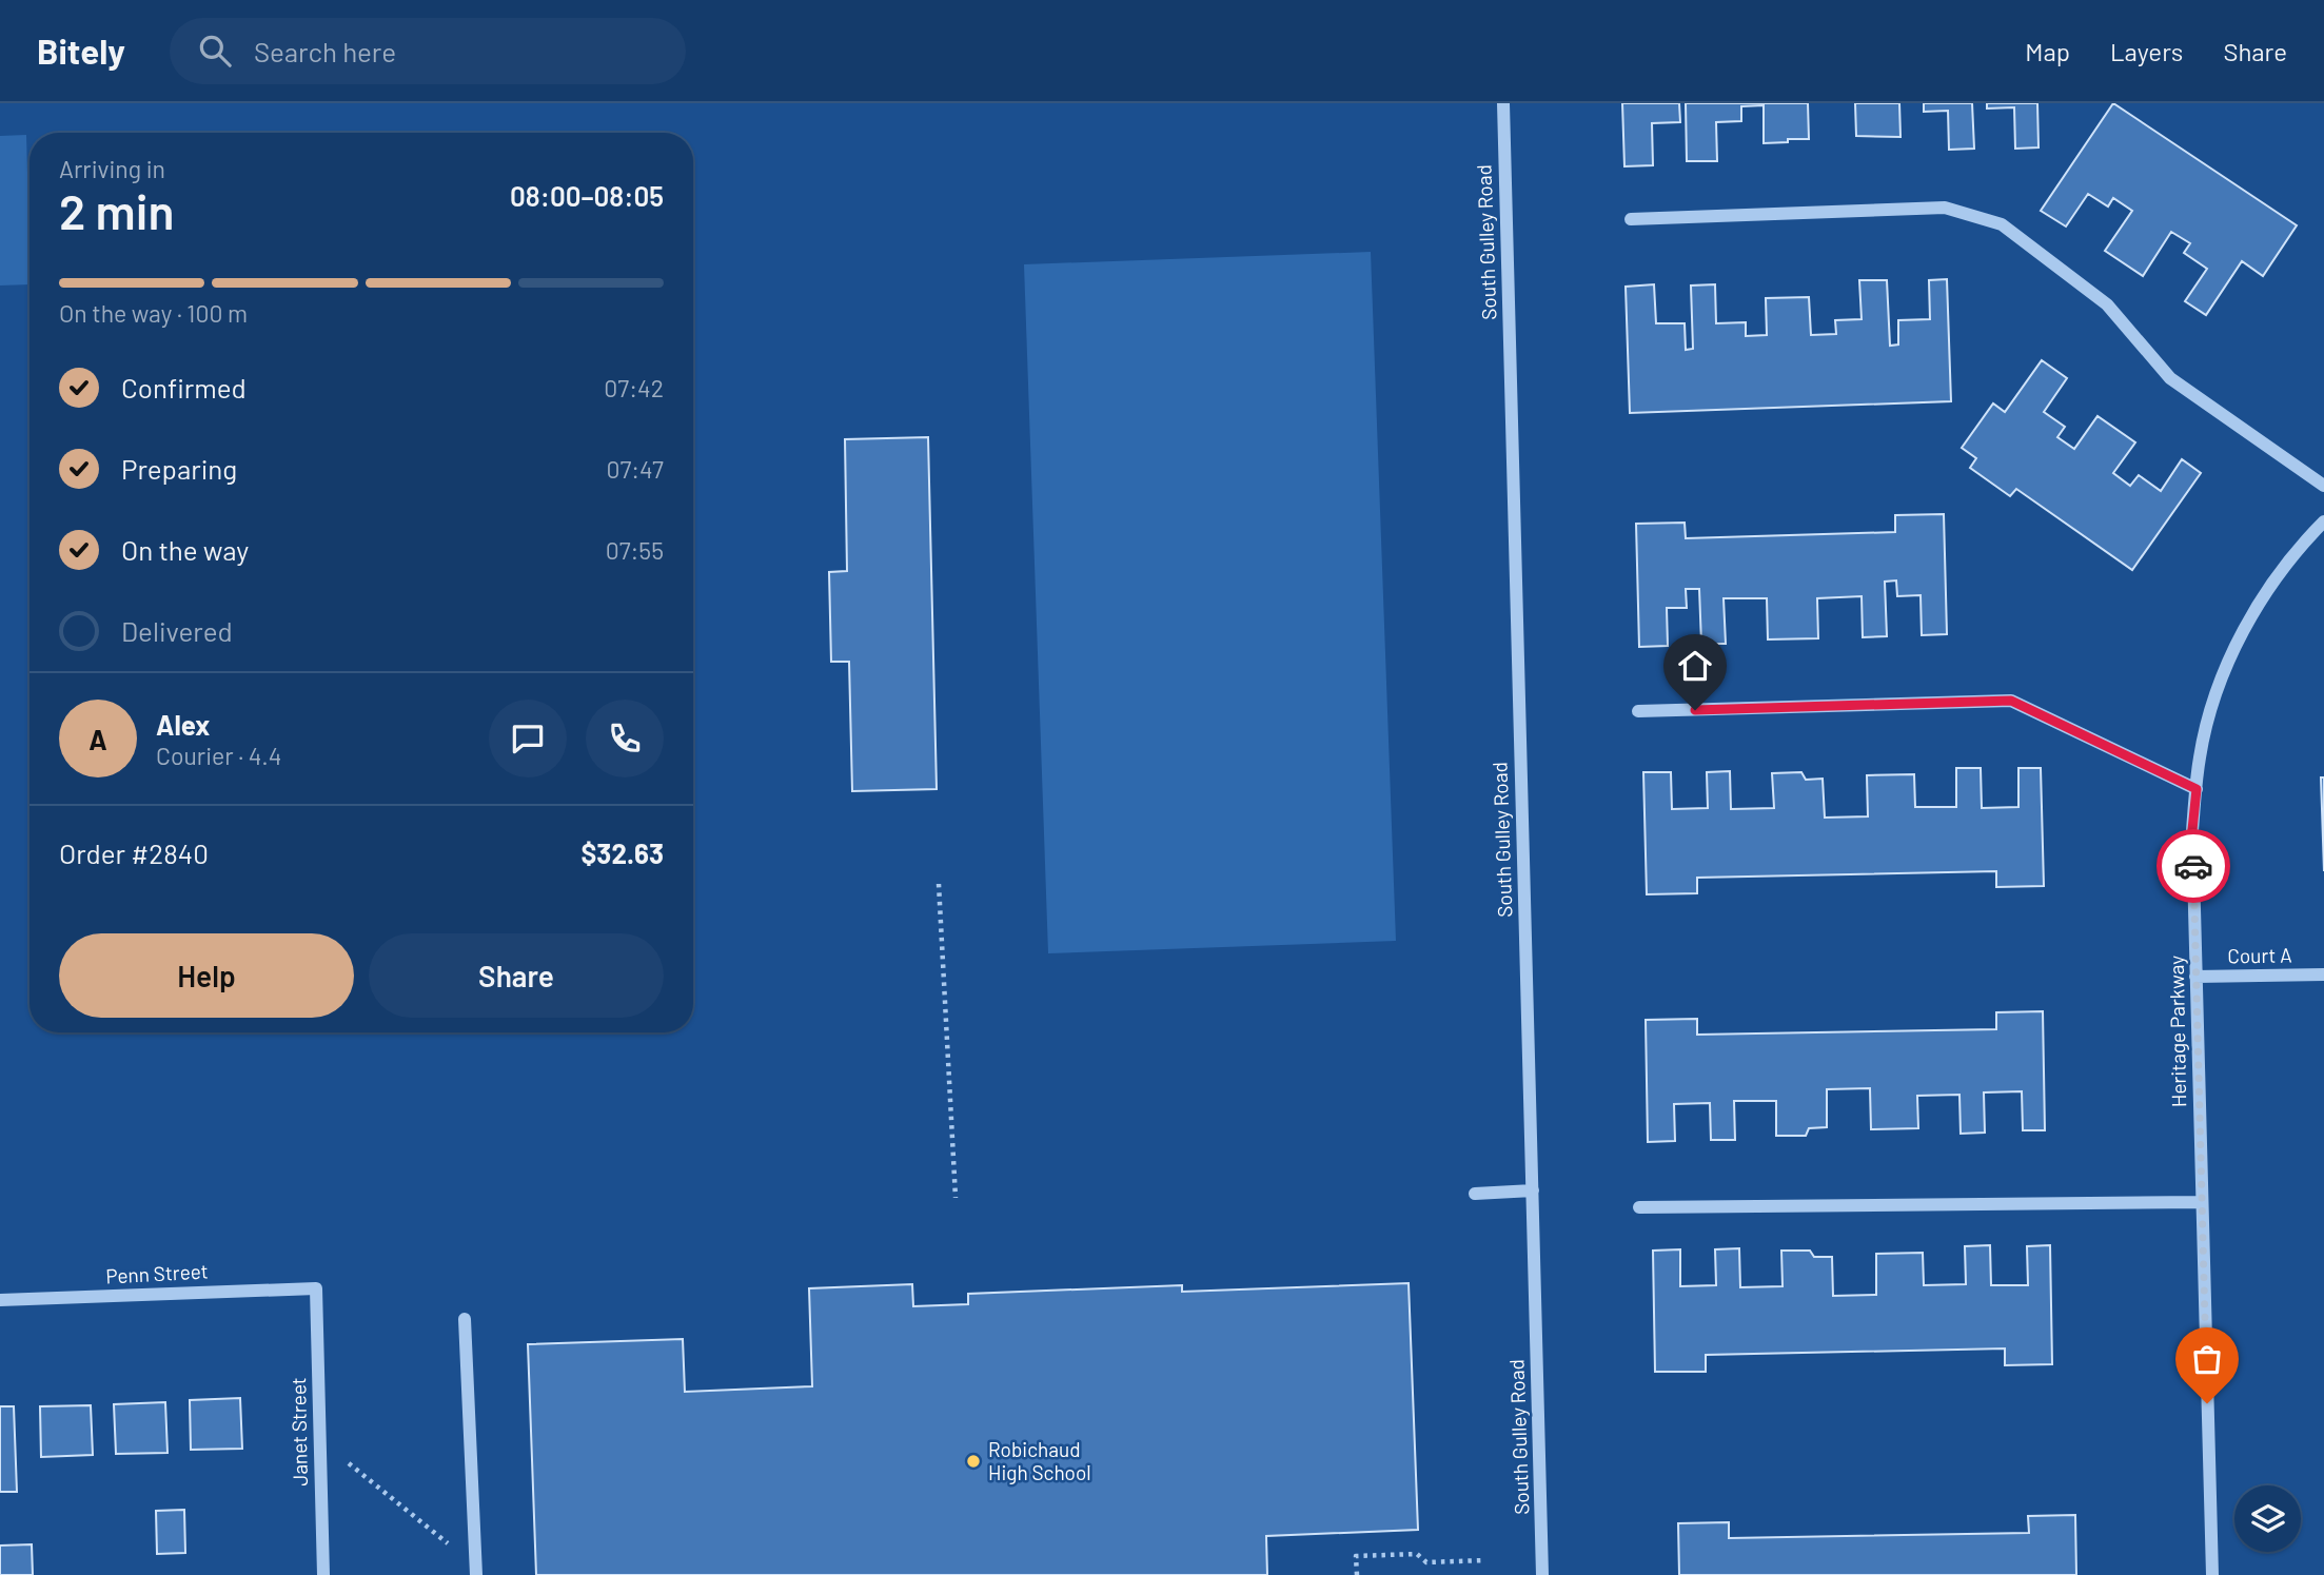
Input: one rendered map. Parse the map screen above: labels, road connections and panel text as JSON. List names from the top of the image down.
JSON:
{
  "streets": {
    "street": [
      "South Gulley Road",
      "Court A",
      "Heritage Parkway",
      "Penn Street",
      "Janet Street"
    ]
  },
  "crossings": [
    ["Court A", "Heritage Parkway"],
    ["Penn Street", "Janet Street"]
  ],
  "places": ["Robichaud High School"],
  "page": {
    "header": "Bitely",
    "search": "Search here",
    "nav": ["Map", "Layers", "Share"],
    "heading": ["2 min", "Arriving in", "08:00–08:05"],
    "panel": [
      "Alex",
      "Courier · 4.4",
      "Order #2840",
      "$32.63"
    ],
    "bar": "On the way · 100 m",
    "list": [
      ["Confirmed", "07:42"],
      ["Preparing", "07:47"],
      ["On the way", "07:55"],
      "Delivered"
    ],
    "round": "A",
    "buttons": ["Help", "Share"]
  }
}
